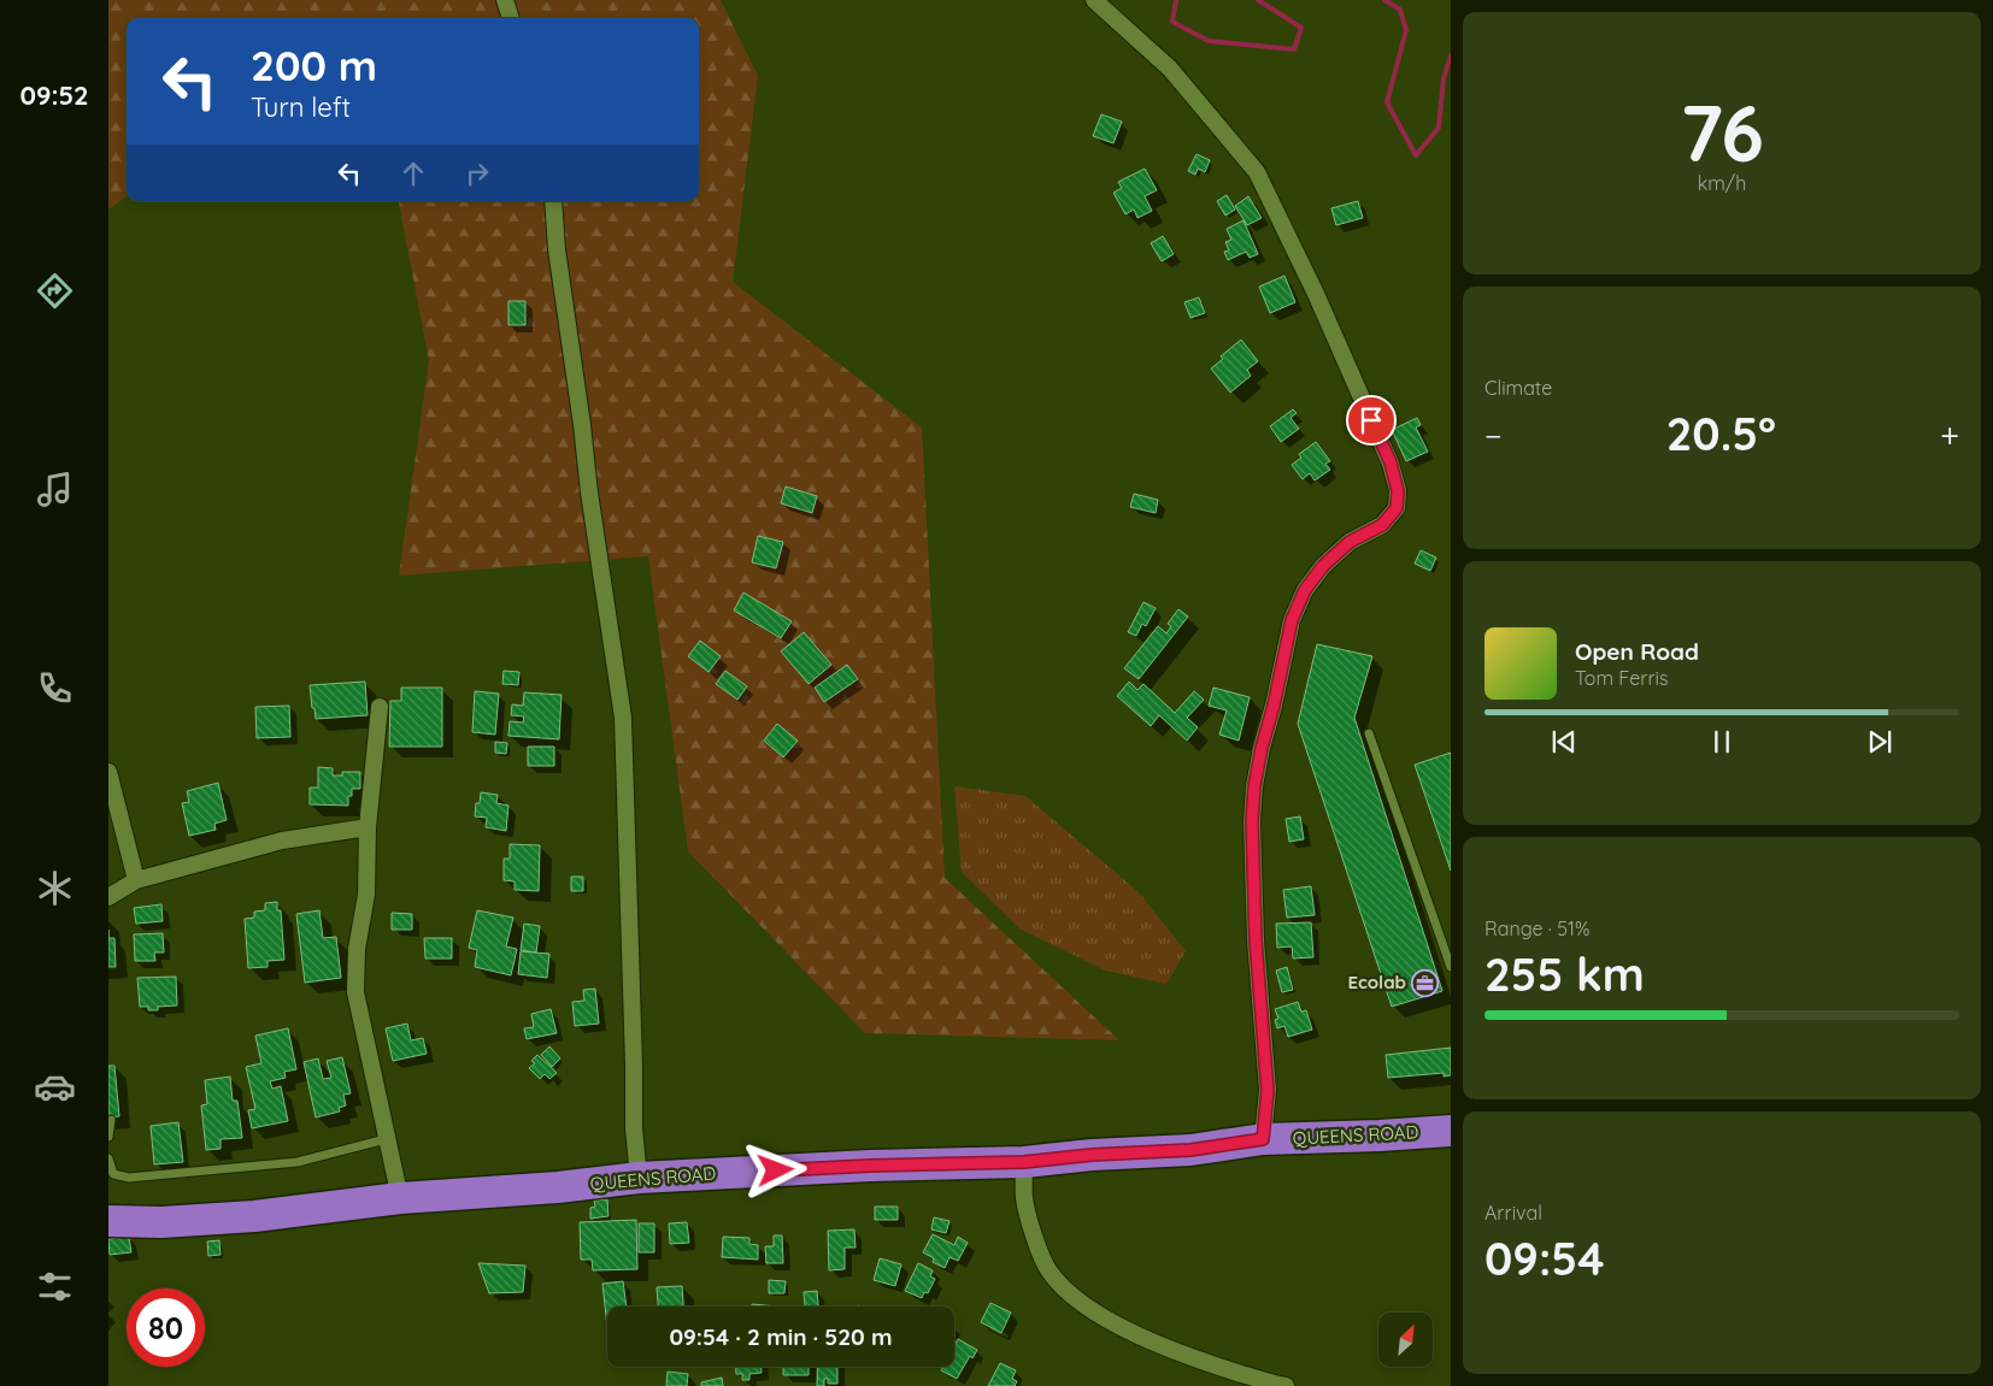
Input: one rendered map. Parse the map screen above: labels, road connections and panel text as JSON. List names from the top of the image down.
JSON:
{
  "streets": {
    "highway": ["QUEENS ROAD"]
  },
  "places": {
    "office": ["Ecolab"]
  },
  "north": "top right",
  "page": {
    "tabs": "09:52",
    "tile": [
      ["76", "km/h"],
      "Climate",
      ["Range · 51%", "255 km"],
      ["Arrival", "09:54"]
    ],
    "turn": ["200 m", "Turn left"],
    "heat": ["−", "20.5°", "+"],
    "song": ["Open Road", "Tom Ferris"],
    "limit": "80",
    "trip": "09:54 · 2 min · 520 m"
  }
}
